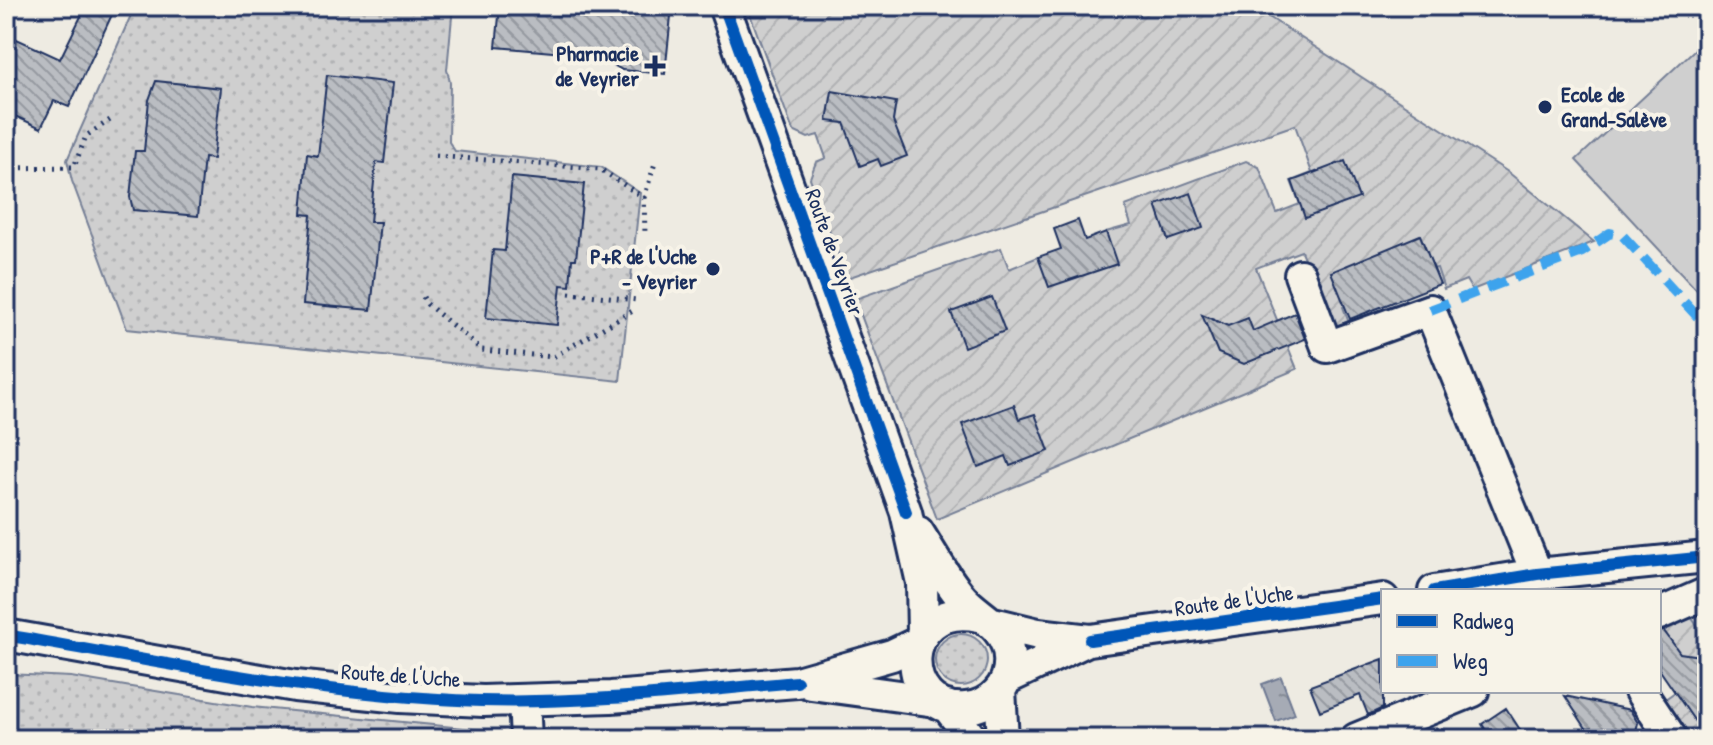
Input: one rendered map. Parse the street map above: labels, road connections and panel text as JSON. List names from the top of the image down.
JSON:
{
  "streets": {
    "street": ["Route de Veyrier", "Route de l'Uche"]
  },
  "crossings": [
    ["Route de Veyrier", "Route de l'Uche"]
  ],
  "places": {
    "health": ["Pharmacie de Veyrier"],
    "other": ["Ecole de Grand-Salève", "P+R de l'Uche - Veyrier"]
  },
  "legend": ["Radweg", "Weg"]
}
